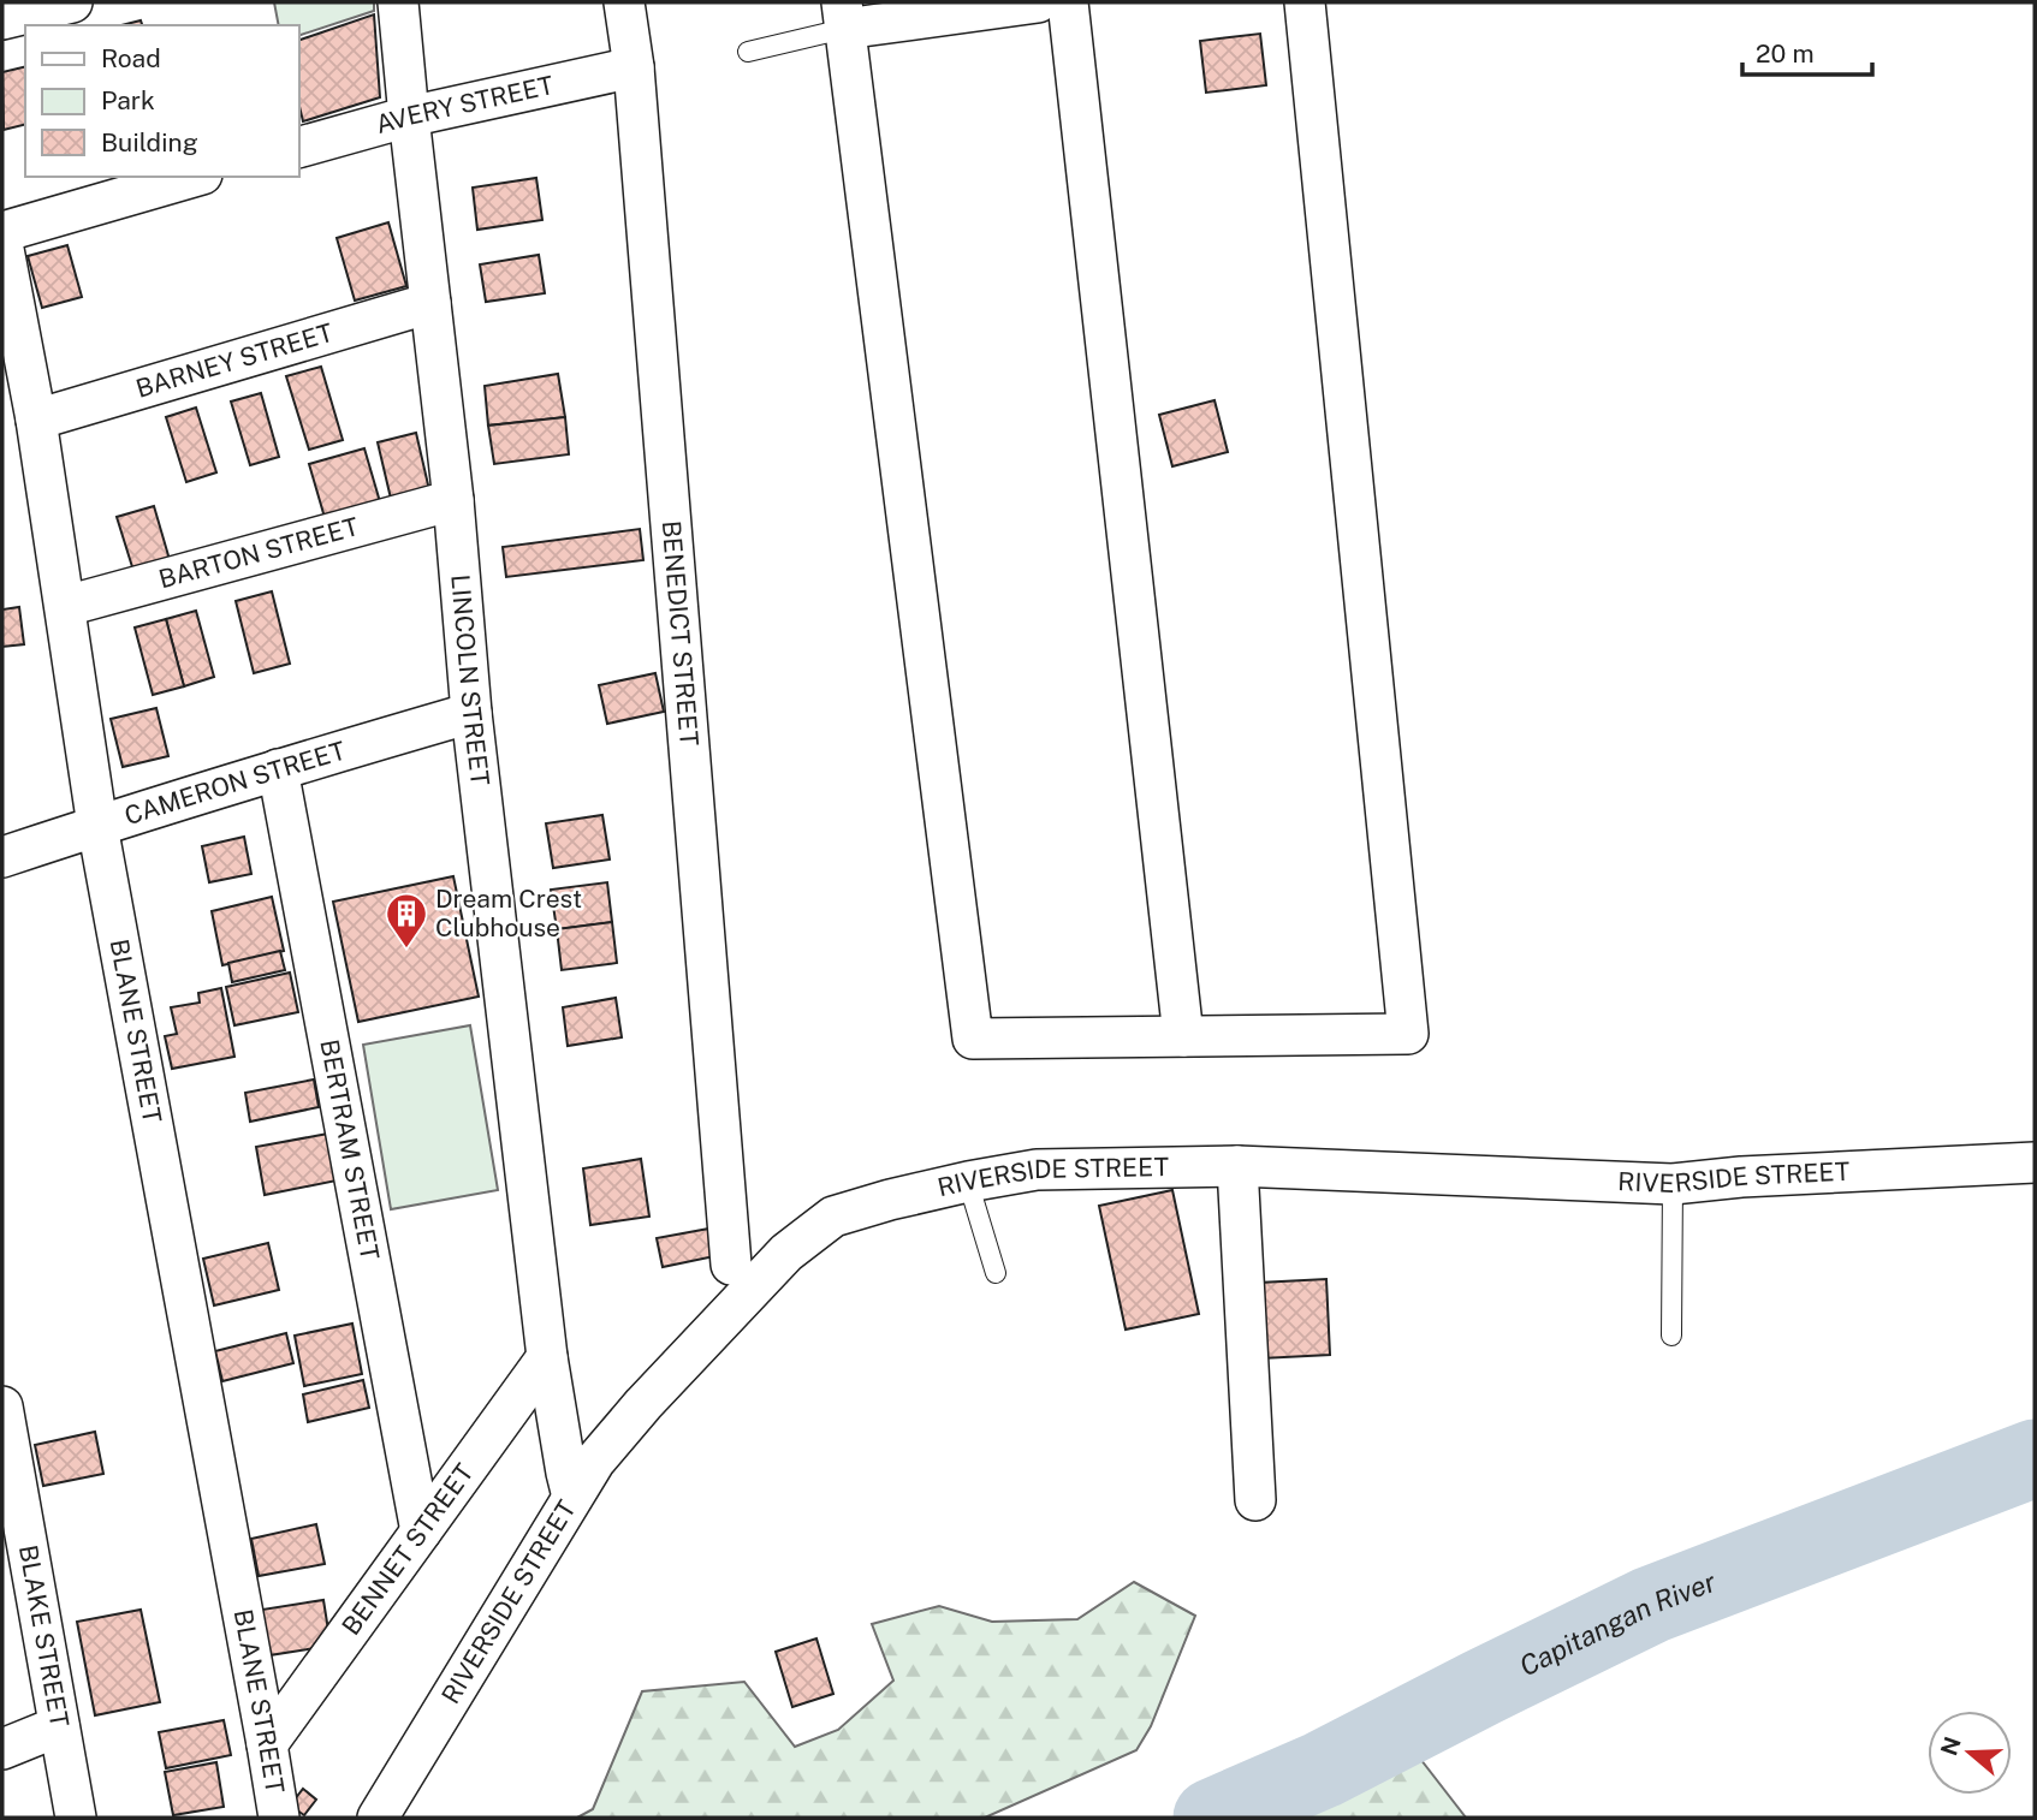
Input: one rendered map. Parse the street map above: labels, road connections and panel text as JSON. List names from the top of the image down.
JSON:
{
  "streets": {
    "street": [
      "AVERY STREET",
      "BARNEY STREET",
      "BARTON STREET",
      "BENEDICT STREET",
      "LINCOLN STREET",
      "CAMERON STREET",
      "BLANE STREET",
      "BERTRAM STREET",
      "RIVERSIDE STREET",
      "BENNET STREET",
      "BLAKE STREET"
    ]
  },
  "crossings": [
    ["AVERY STREET", "BENEDICT STREET"],
    ["AVERY STREET", "LINCOLN STREET"],
    ["BARNEY STREET", "LINCOLN STREET"],
    ["BARNEY STREET", "BLANE STREET"],
    ["BARTON STREET", "LINCOLN STREET"],
    ["BARTON STREET", "BLANE STREET"],
    ["LINCOLN STREET", "CAMERON STREET"],
    ["LINCOLN STREET", "RIVERSIDE STREET"],
    ["LINCOLN STREET", "BENNET STREET"],
    ["CAMERON STREET", "BLANE STREET"],
    ["CAMERON STREET", "BERTRAM STREET"],
    ["BLANE STREET", "BENNET STREET"],
    ["BERTRAM STREET", "BENNET STREET"]
  ],
  "water": ["Capitangan River"],
  "places": {
    "building": ["Dream Crest Clubhouse"]
  },
  "legend": ["Road", "Park", "Building"],
  "scale_bar": "20 m",
  "north": "left"
}
